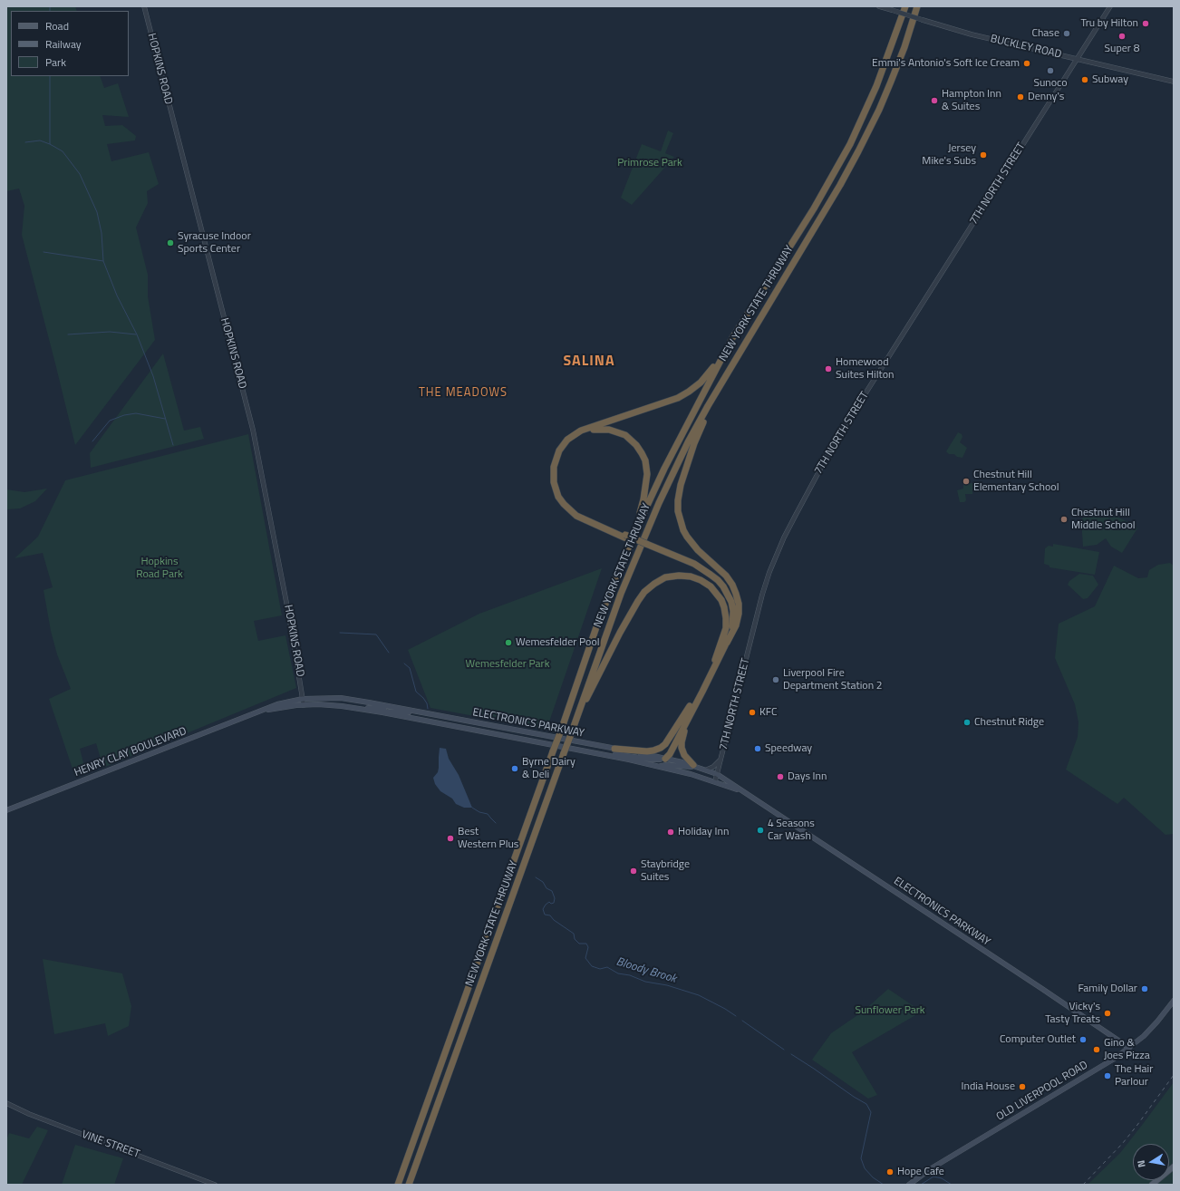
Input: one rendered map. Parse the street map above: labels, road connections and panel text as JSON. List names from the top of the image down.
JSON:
{
  "streets": {
    "highway": ["NEW YORK STATE THRUWAY"],
    "main road": ["ELECTRONICS PARKWAY", "HENRY CLAY BOULEVARD", "OLD LIVERPOOL ROAD"],
    "street": [
      "BUCKLEY ROAD",
      "HOPKINS ROAD",
      "7TH NORTH STREET",
      "VINE STREET"
    ]
  },
  "crossings": [
    ["BUCKLEY ROAD", "7TH NORTH STREET"],
    ["HOPKINS ROAD", "ELECTRONICS PARKWAY"],
    ["HOPKINS ROAD", "HENRY CLAY BOULEVARD"],
    ["7TH NORTH STREET", "ELECTRONICS PARKWAY"],
    ["ELECTRONICS PARKWAY", "HENRY CLAY BOULEVARD"],
    ["ELECTRONICS PARKWAY", "OLD LIVERPOOL ROAD"]
  ],
  "districts": ["SALINA", "THE MEADOWS"],
  "water": ["Bloody Brook"],
  "parks": [
    "Primrose Park",
    "Hopkins Road Park",
    "Wemesfelder Park",
    "Sunflower Park"
  ],
  "places": [
    "Tru by Hilton",
    "Chase",
    "Super 8",
    "Emmi's Antonio's Soft Ice Cream",
    "Sunoco",
    "Subway",
    "Denny's",
    "Hampton Inn & Suites",
    "Jersey Mike's Subs",
    "Syracuse Indoor Sports Center",
    "Homewood Suites Hilton",
    "Chestnut Hill Elementary School",
    "Chestnut Hill Middle School",
    "Wemesfelder Pool",
    "Liverpool Fire Department Station 2",
    "KFC",
    "Chestnut Ridge",
    "Speedway",
    "Byrne Dairy & Deli",
    "Days Inn",
    "4 Seasons Car Wash",
    "Holiday Inn",
    "Best Western Plus",
    "Staybridge Suites",
    "Family Dollar",
    "Vicky's Tasty Treats",
    "Computer Outlet",
    "Gino & Joes Pizza",
    "The Hair Parlour",
    "India House",
    "Hope Cafe"
  ],
  "legend": ["Road", "Railway", "Park"],
  "north": "left"
}
